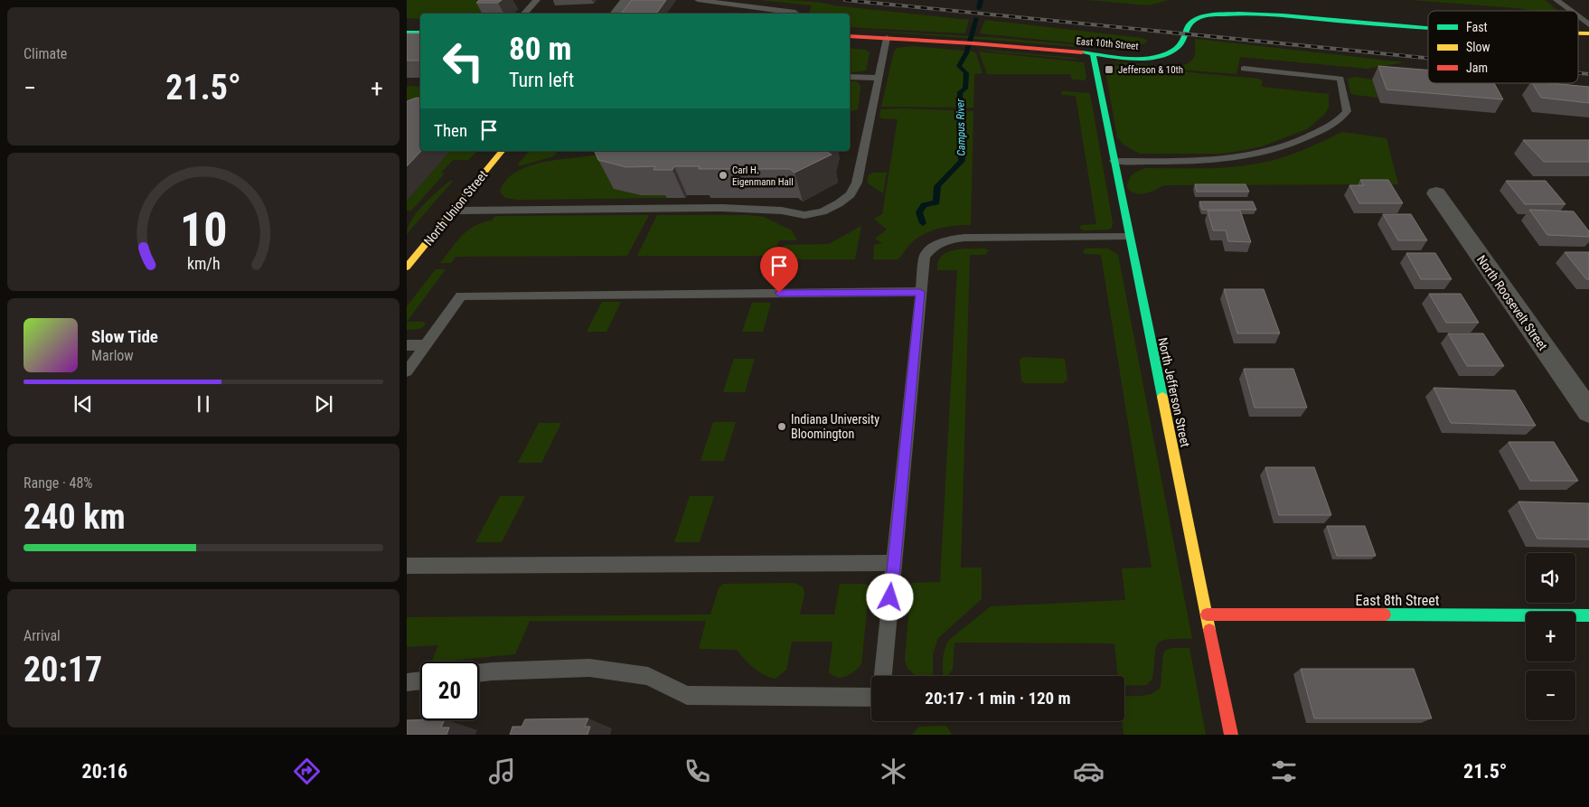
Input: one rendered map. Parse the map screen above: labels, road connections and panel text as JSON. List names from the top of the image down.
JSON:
{
  "streets": {
    "street": [
      "East 10th Street",
      "North Union Street",
      "North Roosevelt Street",
      "North Jefferson Street",
      "East 8th Street"
    ]
  },
  "crossings": [
    ["East 10th Street", "North Jefferson Street"],
    ["North Jefferson Street", "East 8th Street"]
  ],
  "water": ["Campus River"],
  "places": {
    "transit": ["Jefferson & 10th"],
    "other": ["Carl H. Eigenmann Hall", "Indiana University Bloomington"]
  },
  "legend": ["Fast", "Slow", "Jam"],
  "page": {
    "tile": [
      "Climate",
      ["Range · 48%", "240 km"],
      ["Arrival", "20:17"]
    ],
    "turn": ["80 m", "Turn left"],
    "heat": ["−", "21.5°", "+"],
    "then": "Then",
    "song": ["Slow Tide", "Marlow"],
    "map_buttons": ["+", "−"],
    "limit": "20",
    "trip": "20:17 · 1 min · 120 m",
    "tabs": ["20:16", "21.5°"],
    "gauge": ["10", "km/h"]
  }
}
